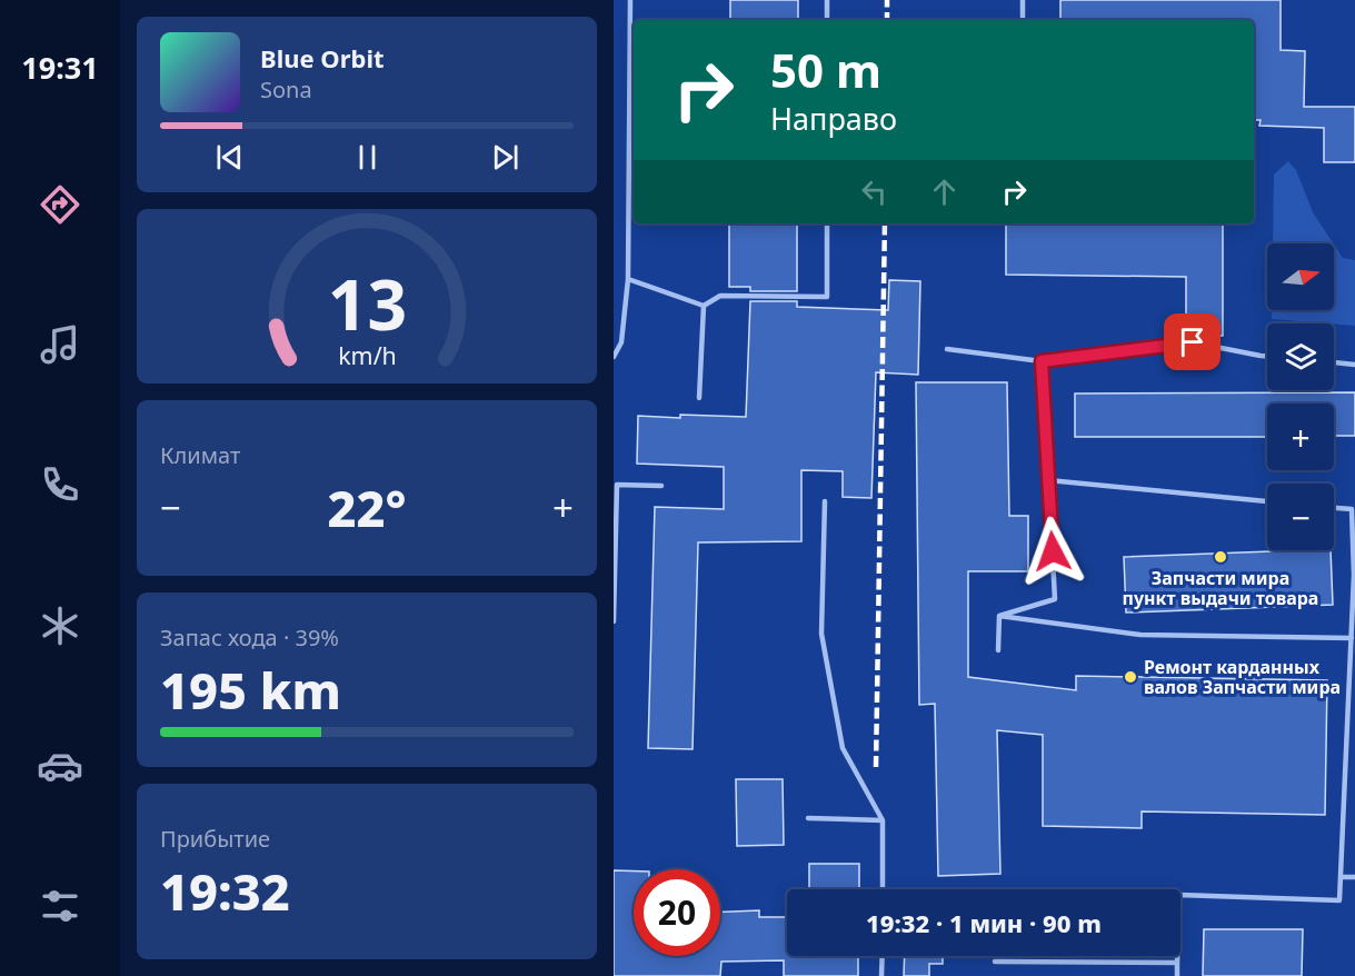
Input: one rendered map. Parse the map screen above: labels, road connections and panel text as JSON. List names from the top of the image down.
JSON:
{
  "places": ["Запчасти мира пункт выдачи товара", "Ремонт карданных валов Запчасти мира"],
  "north": "right",
  "page": {
    "tabs": "19:31",
    "turn": ["50 m", "Направо"],
    "song": ["Blue Orbit", "Sona"],
    "map_buttons": ["+", "−"],
    "tile": [
      "Климат",
      ["Запас хода · 39%", "195 km"],
      ["Прибытие", "19:32"]
    ],
    "heat": ["−", "22°", "+"],
    "limit": "20",
    "trip": "19:32 · 1 мин · 90 m",
    "gauge": ["13", "km/h"]
  }
}
